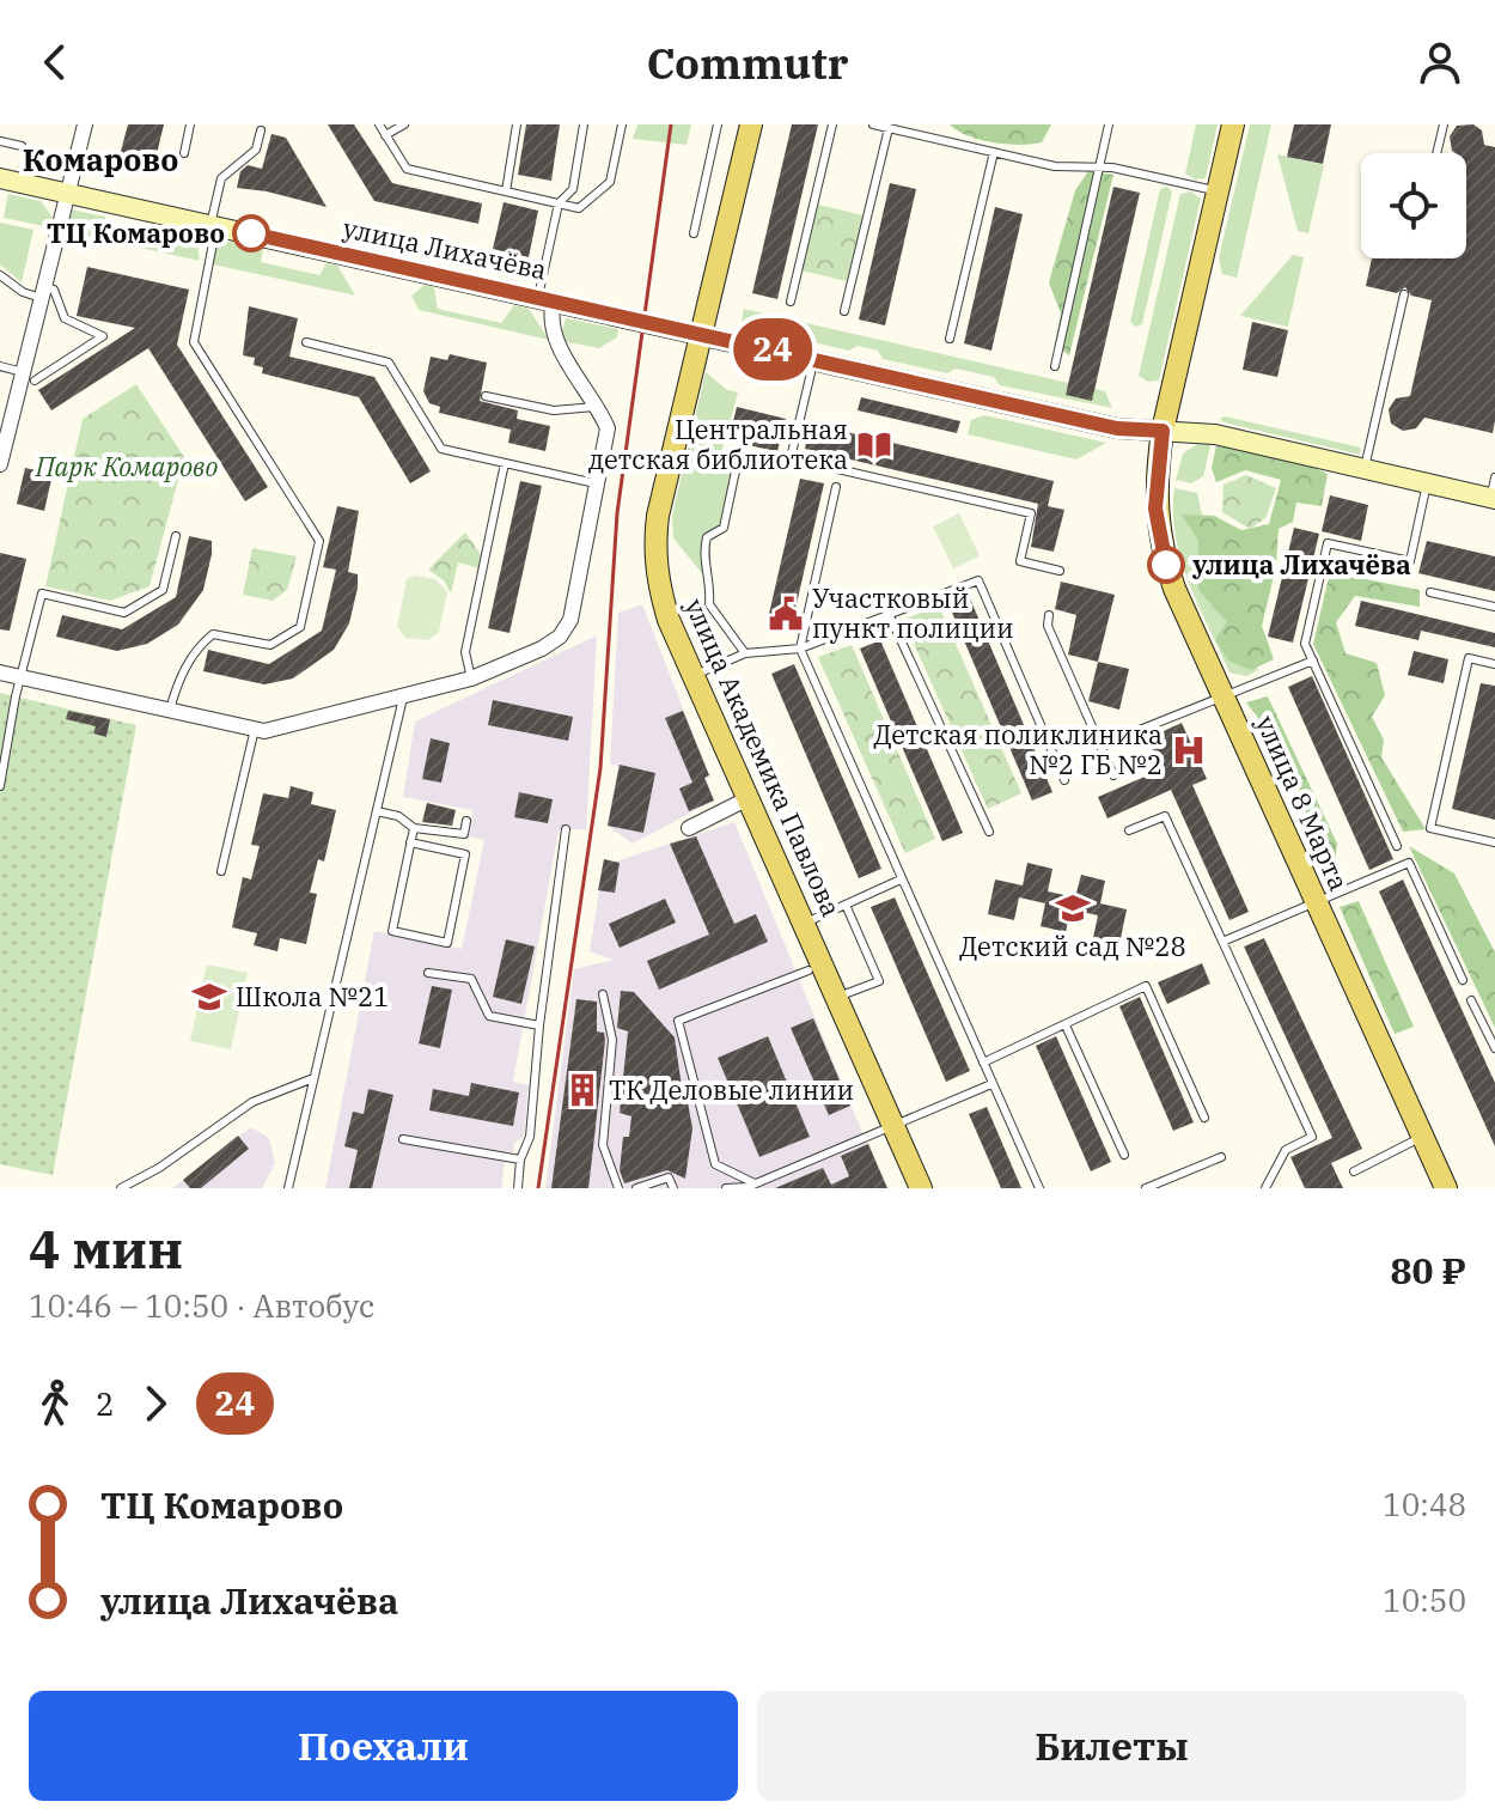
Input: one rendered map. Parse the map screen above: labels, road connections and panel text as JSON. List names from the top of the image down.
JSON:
{
  "streets": {
    "main road": ["улица Лихачёва", "улица Академика Павлова", "улица 8 Марта"]
  },
  "crossings": [
    ["улица Лихачёва", "улица Академика Павлова"],
    ["улица Лихачёва", "улица 8 Марта"]
  ],
  "districts": ["Комарово"],
  "parks": ["Парк Комарово"],
  "places": {
    "other": ["ТЦ Комарово", "улица Лихачёва"],
    "library": ["Центральная детская библиотека"],
    "public building": ["Участковый пункт полиции"],
    "hospital": ["Детская поликлиника №2 ГБ №2"],
    "school or university": ["Детский сад №28", "Школа №21"],
    "building": ["ТК Деловые линии"]
  },
  "lines": ["bus line 24"],
  "page": {
    "header": "Commutr",
    "on_map": "24",
    "heading": ["4 мин", "10:46 – 10:50 · Автобус", "80 ₽"],
    "legs": ["2", "24"],
    "list": [
      {
        "name": "ТЦ Комарово",
        "value": "10:48"
      },
      {
        "name": "улица Лихачёва",
        "value": "10:50"
      }
    ],
    "buttons": ["Поехали", "Билеты"]
  }
}
